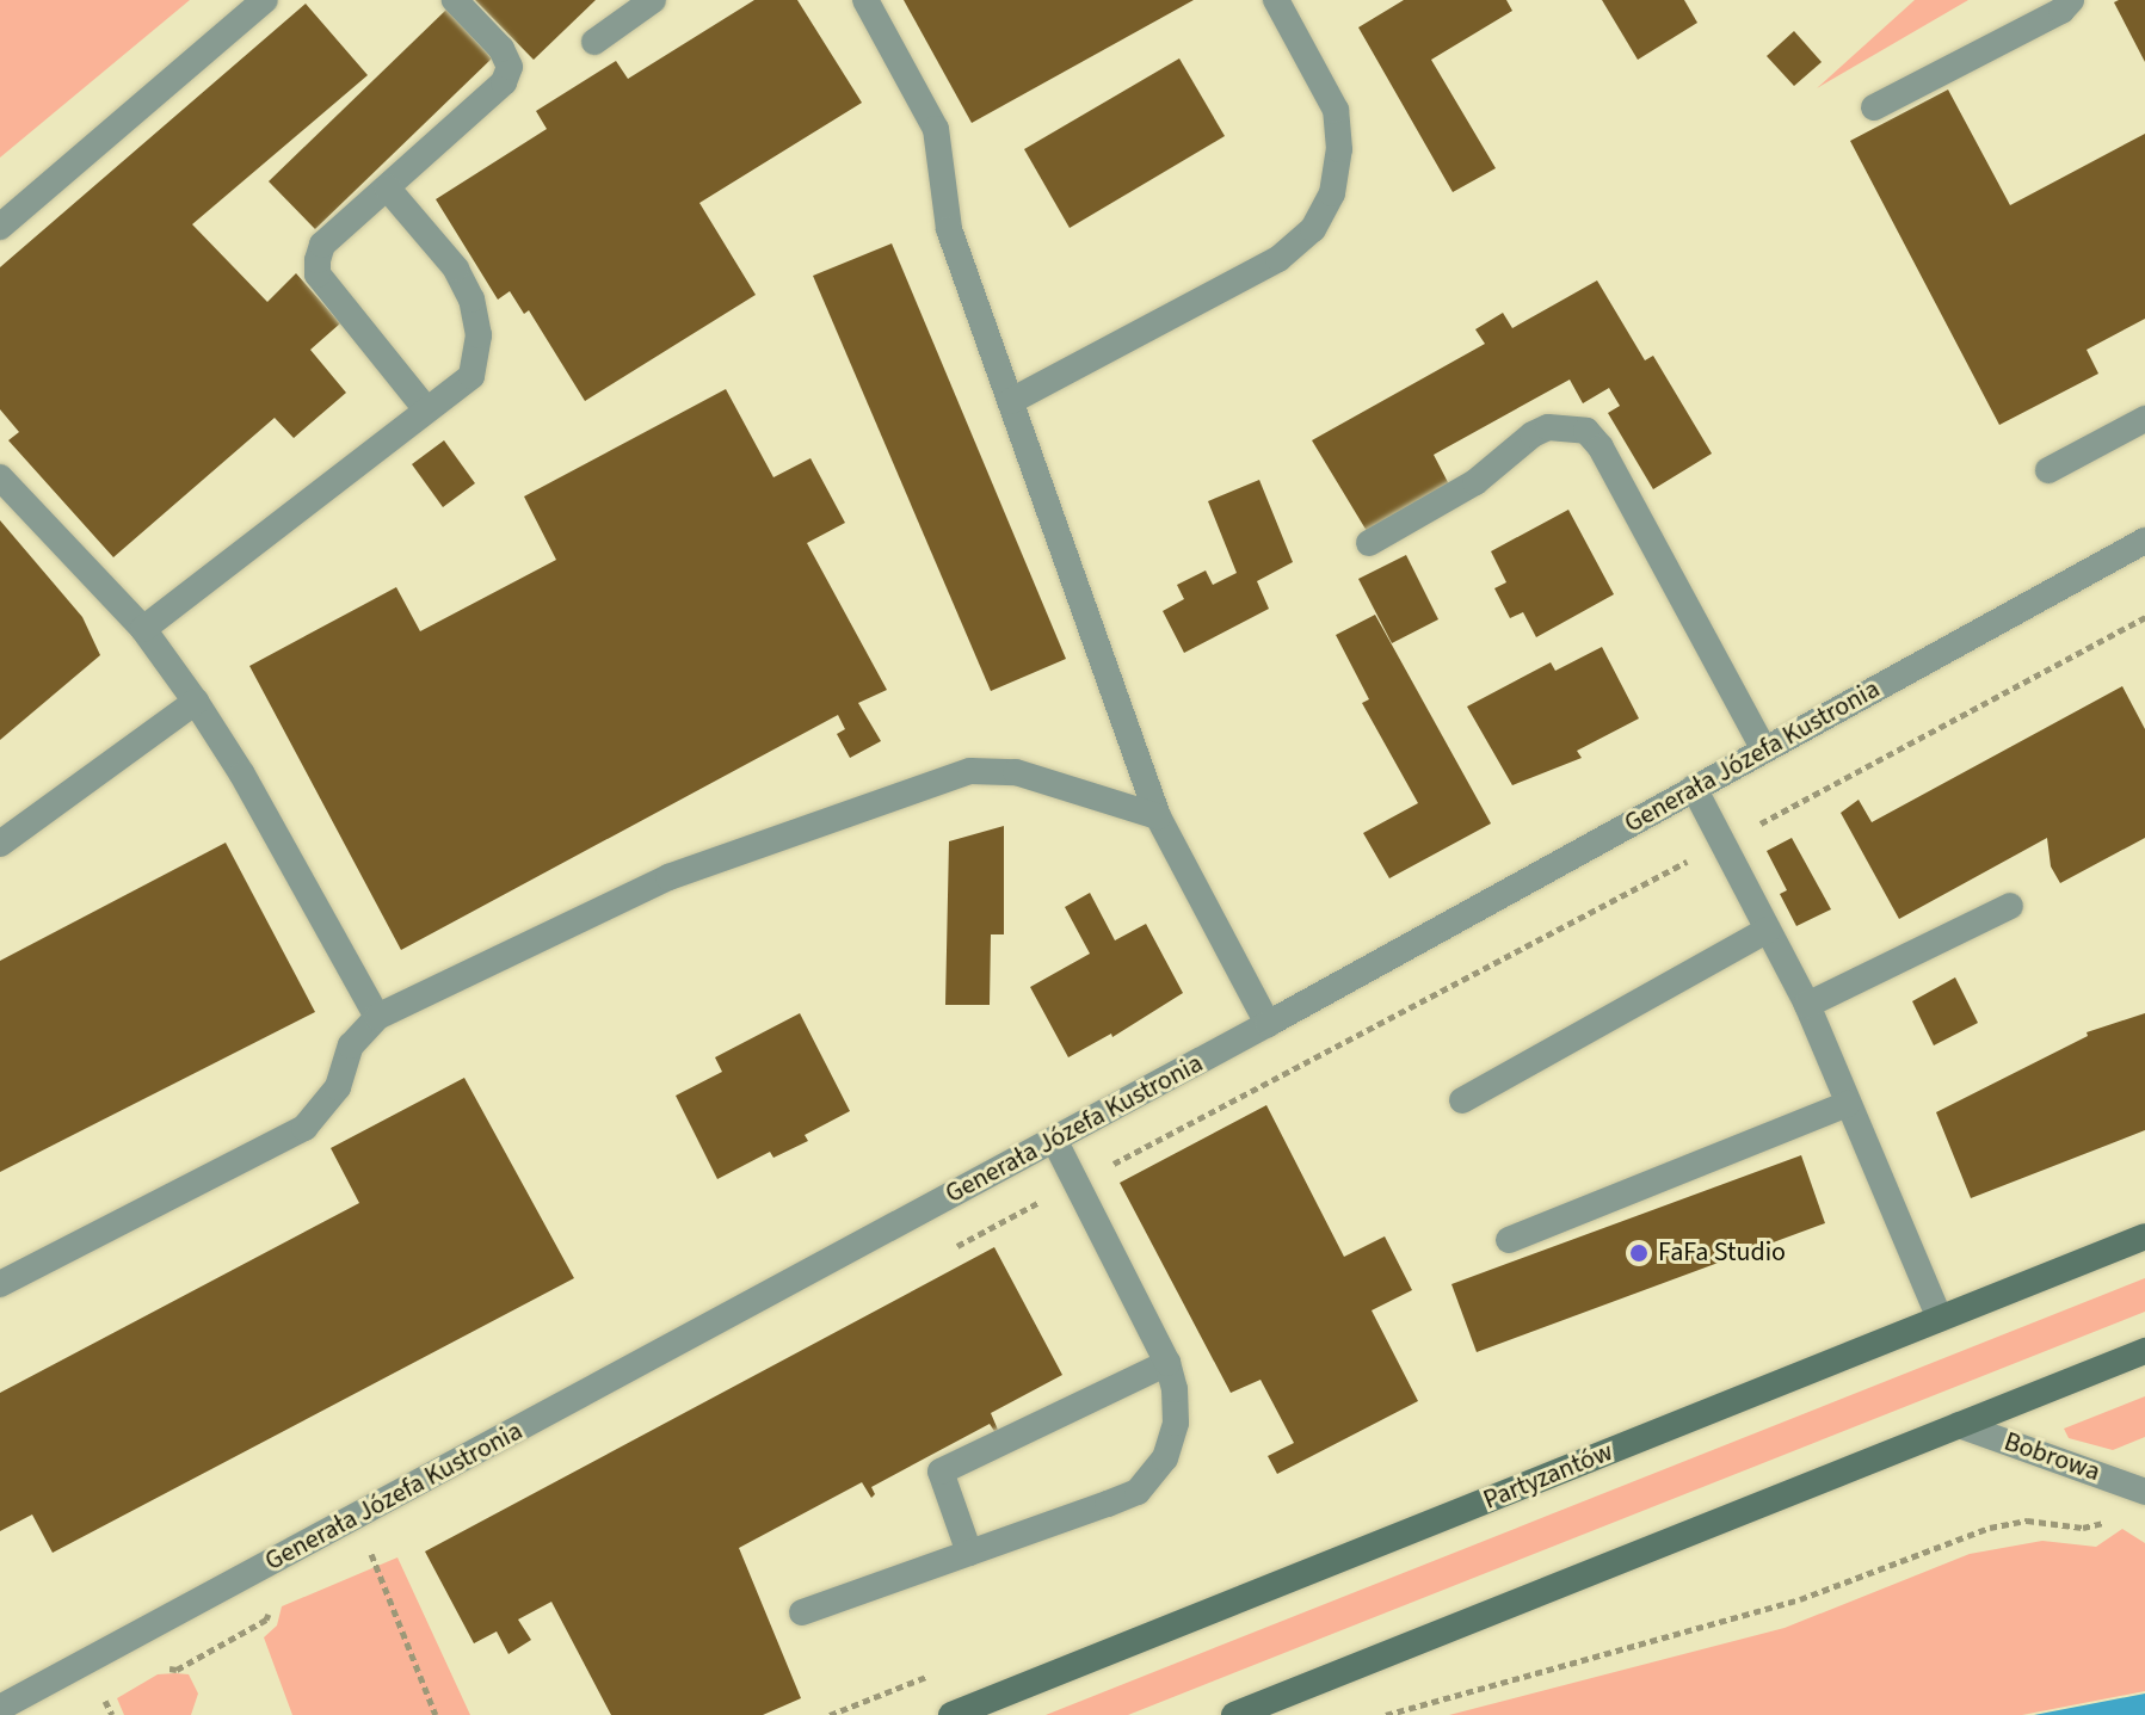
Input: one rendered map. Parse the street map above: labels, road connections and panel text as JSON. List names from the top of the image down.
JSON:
{
  "streets": {
    "main road": ["Partyzantów"],
    "street": ["Generała Józefa Kustronia", "Bobrowa"]
  },
  "places": ["FaFa Studio"]
}
